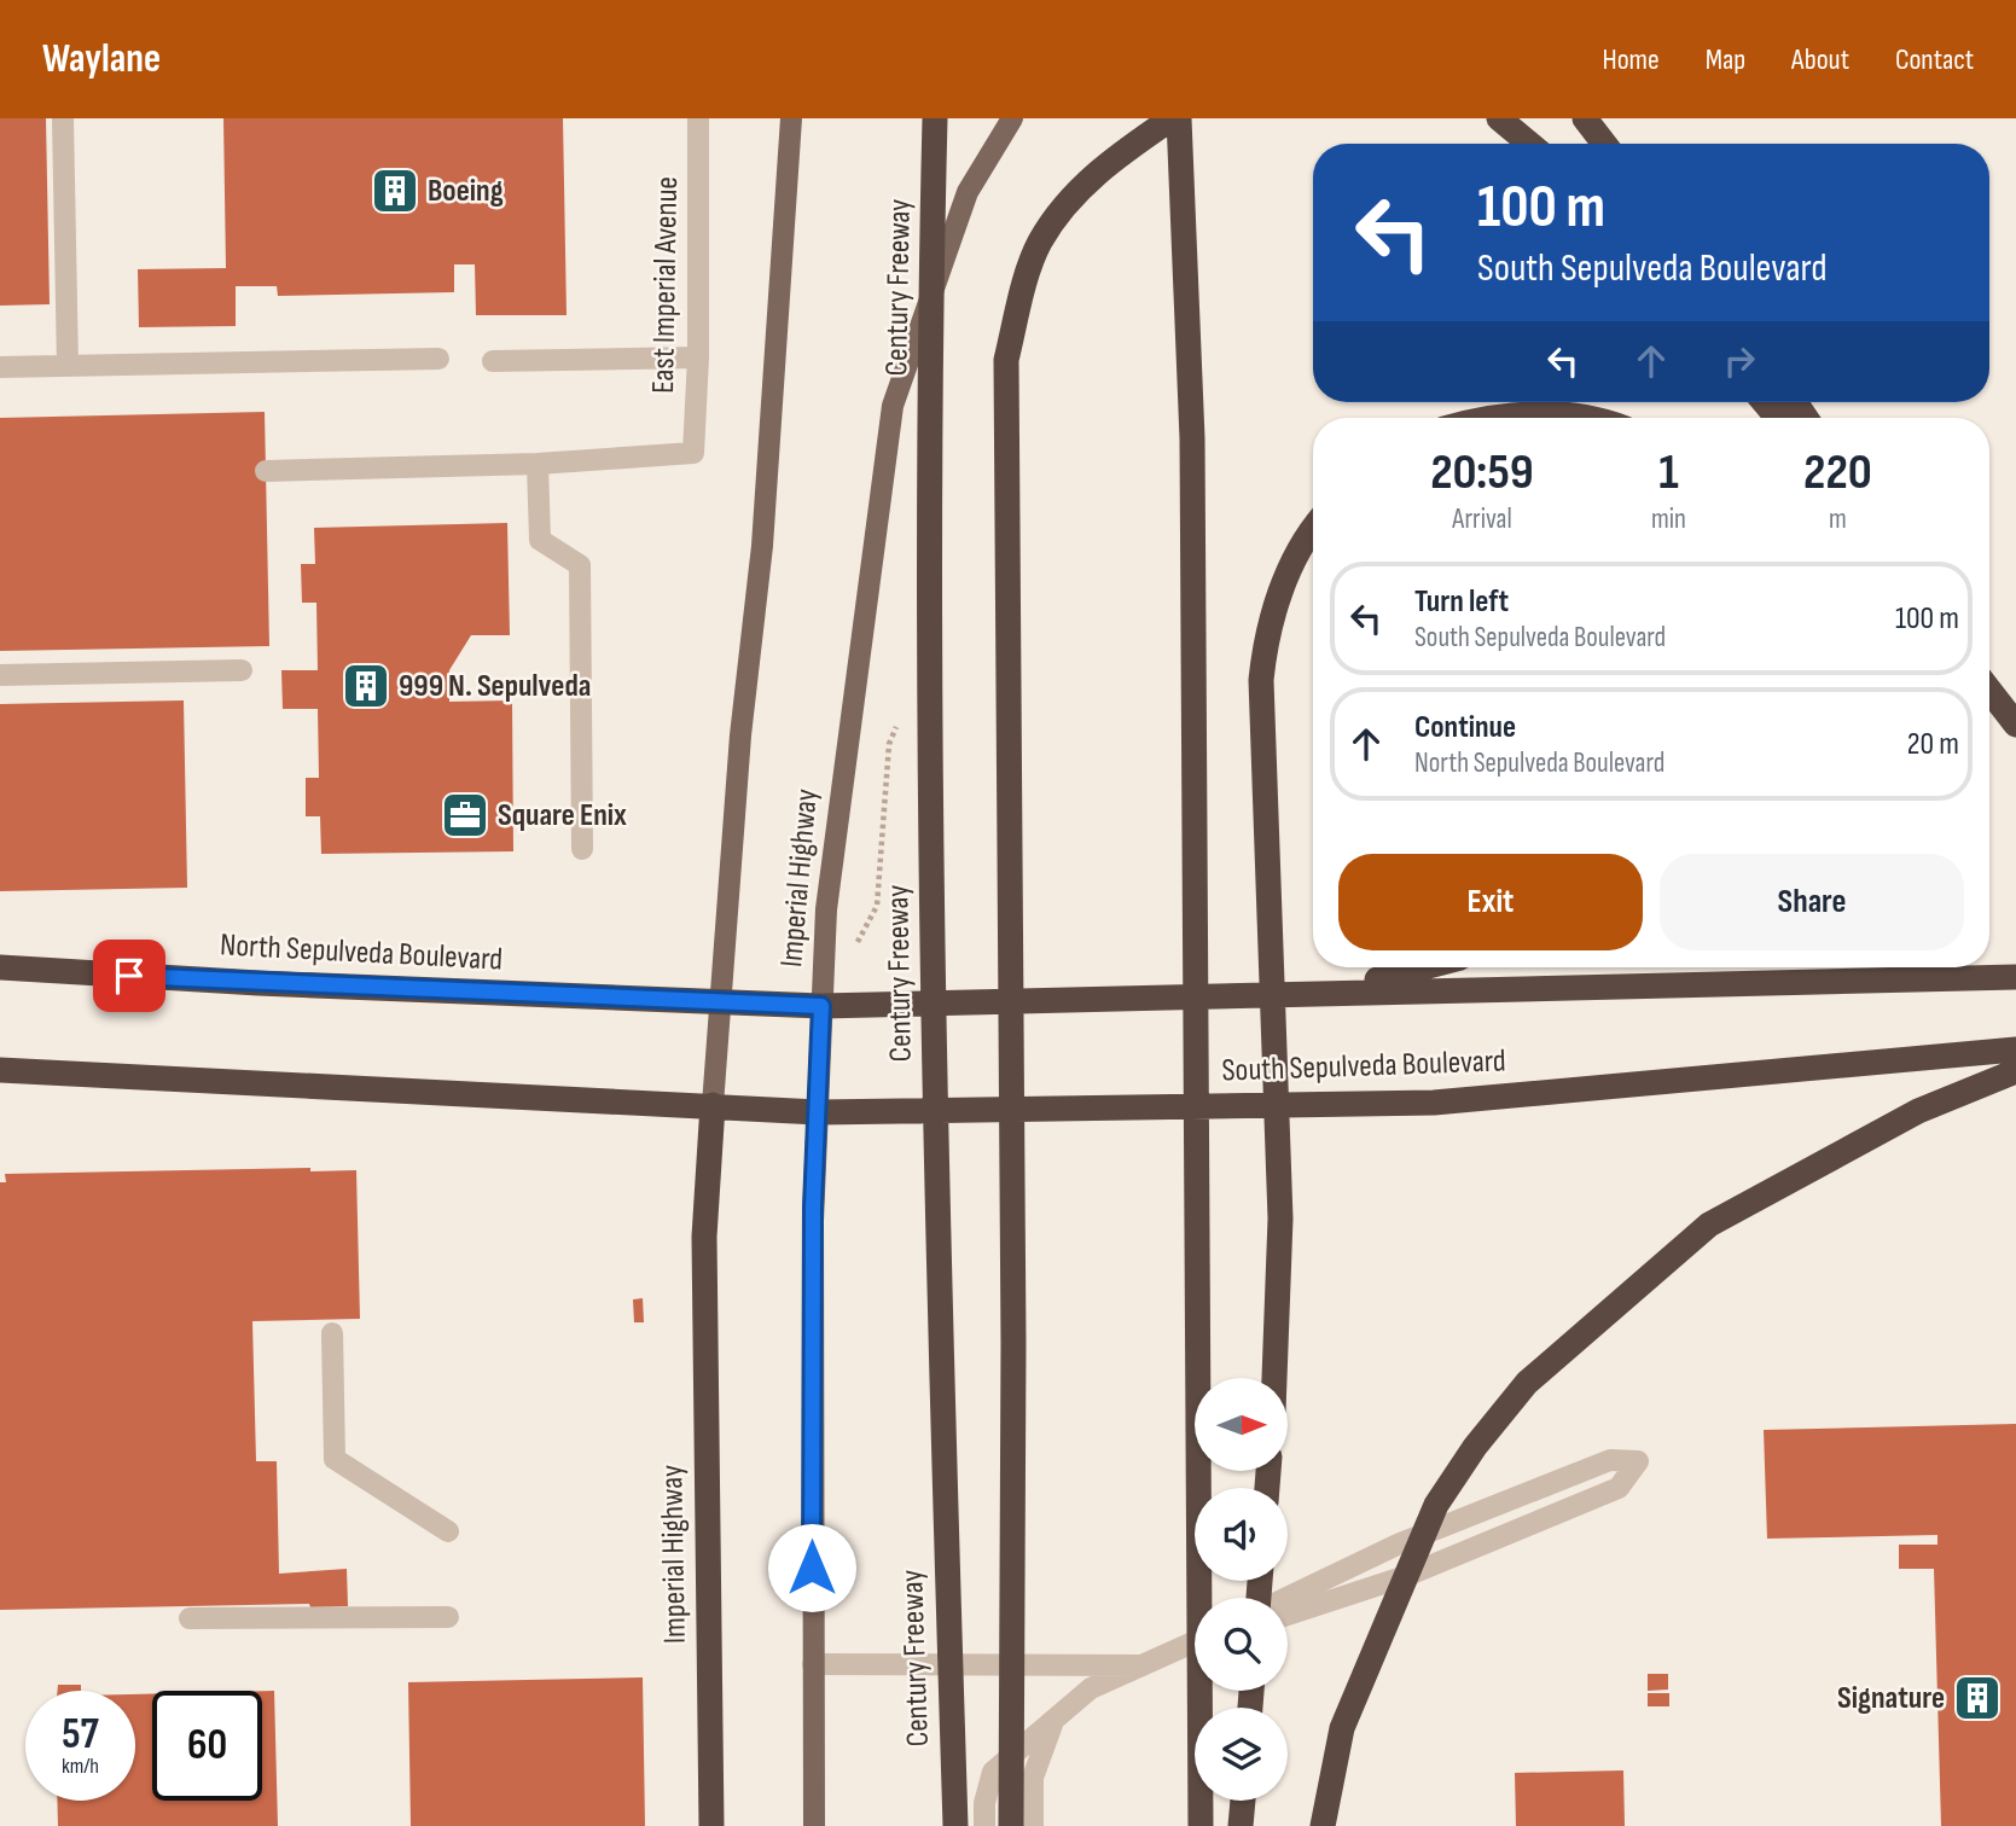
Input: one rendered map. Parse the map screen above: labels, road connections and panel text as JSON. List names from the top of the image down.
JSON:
{
  "streets": {
    "highway": [
      "Century Freeway",
      "Imperial Highway",
      "North Sepulveda Boulevard",
      "South Sepulveda Boulevard"
    ],
    "street": ["East Imperial Avenue"]
  },
  "crossings": [
    ["Imperial Highway", "North Sepulveda Boulevard"],
    ["Imperial Highway", "South Sepulveda Boulevard"]
  ],
  "places": {
    "building": ["Boeing", "999 N. Sepulveda", "Signature"],
    "office": ["Square Enix"]
  },
  "north": "right",
  "page": {
    "header": "Waylane",
    "nav": [
      "Home",
      "Map",
      "About",
      "Contact"
    ],
    "turn": ["100 m", "South Sepulveda Boulevard"],
    "eta": [
      "20:59",
      "Arrival",
      "1",
      "min",
      "220",
      "m"
    ],
    "list": [
      {
        "name": "Turn left",
        "note": "South Sepulveda Boulevard",
        "value": "100 m"
      },
      {
        "name": "Continue",
        "note": "North Sepulveda Boulevard",
        "value": "20 m"
      }
    ],
    "buttons": ["Exit", "Share"],
    "speed": "57 km/h",
    "limit": "60"
  }
}
